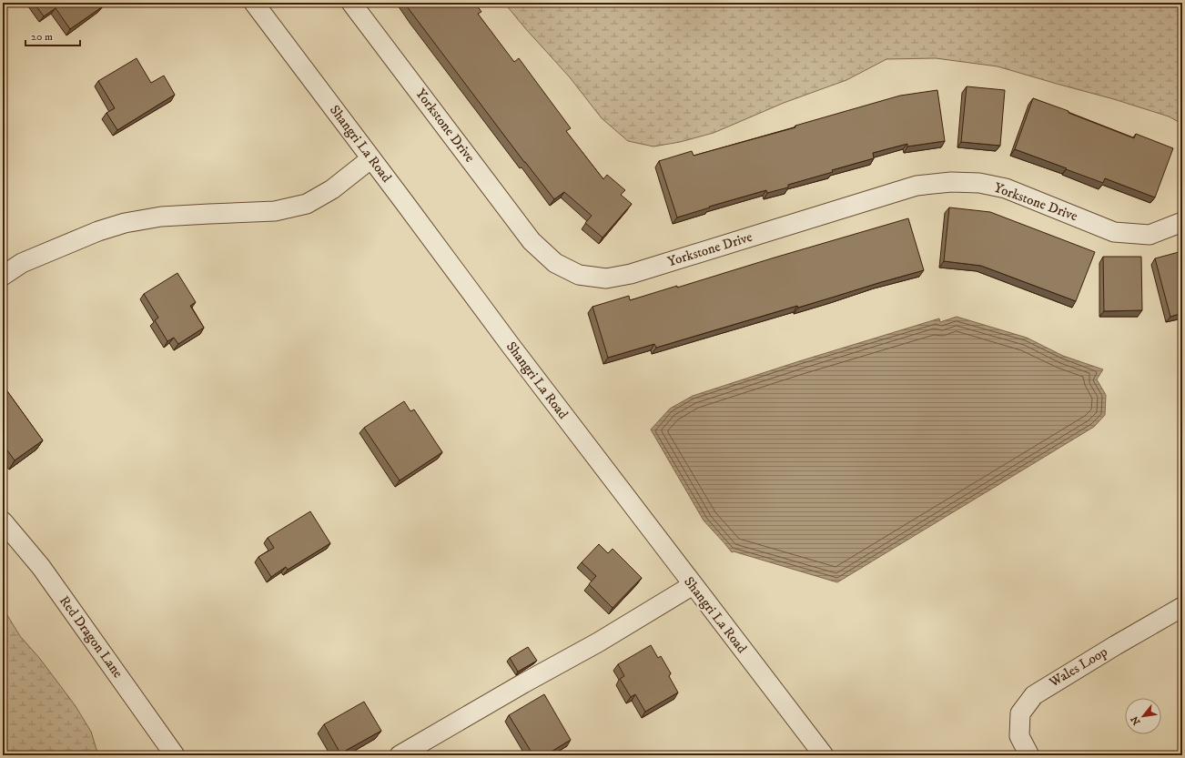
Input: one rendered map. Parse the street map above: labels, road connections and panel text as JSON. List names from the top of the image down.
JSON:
{
  "streets": {
    "street": [
      "Yorkstone Drive",
      "Shangri La Road",
      "Red Dragon Lane",
      "Wales Loop"
    ]
  },
  "scale_bar": "20 m",
  "north": "bottom left"
}
